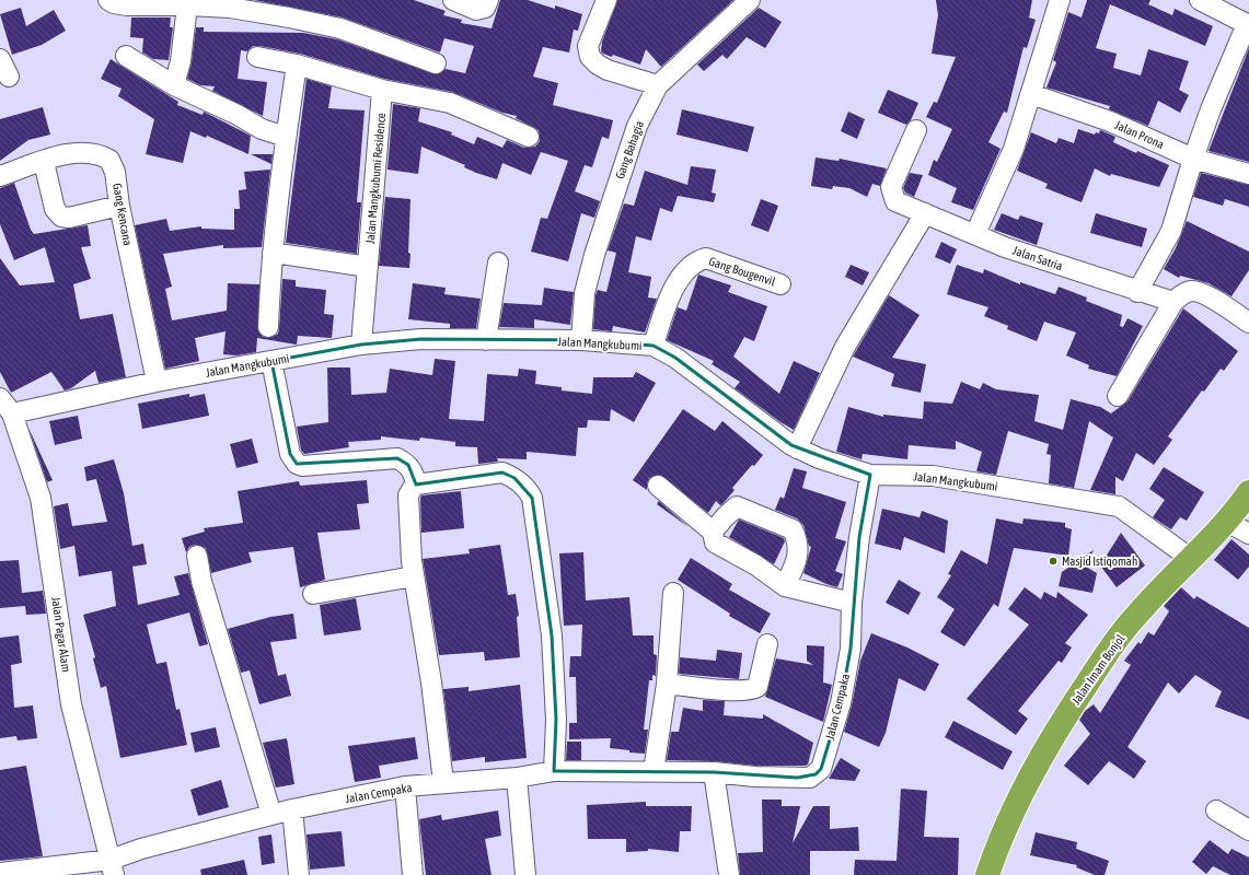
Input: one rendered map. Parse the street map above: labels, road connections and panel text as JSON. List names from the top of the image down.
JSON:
{
  "streets": {
    "highway": ["Jalan Imam Bonjol"],
    "street": [
      "Jalan Prona",
      "Gang Bahagia",
      "Jalan Mangkubumi Residence",
      "Gang Kencana",
      "Jalan Satria",
      "Gang Bougenvil",
      "Jalan Mangkubumi",
      "Jalan Pagar Alam",
      "Jalan Cempaka"
    ]
  },
  "crossings": [
    ["Gang Bahagia", "Jalan Mangkubumi"],
    ["Jalan Mangkubumi Residence", "Jalan Mangkubumi"],
    ["Gang Kencana", "Jalan Mangkubumi"],
    ["Gang Bougenvil", "Jalan Mangkubumi"],
    ["Jalan Mangkubumi", "Jalan Pagar Alam"],
    ["Jalan Mangkubumi", "Jalan Imam Bonjol"],
    ["Jalan Mangkubumi", "Jalan Cempaka"],
    ["Jalan Pagar Alam", "Jalan Cempaka"]
  ],
  "places": ["Masjid Istiqomah"]
}
